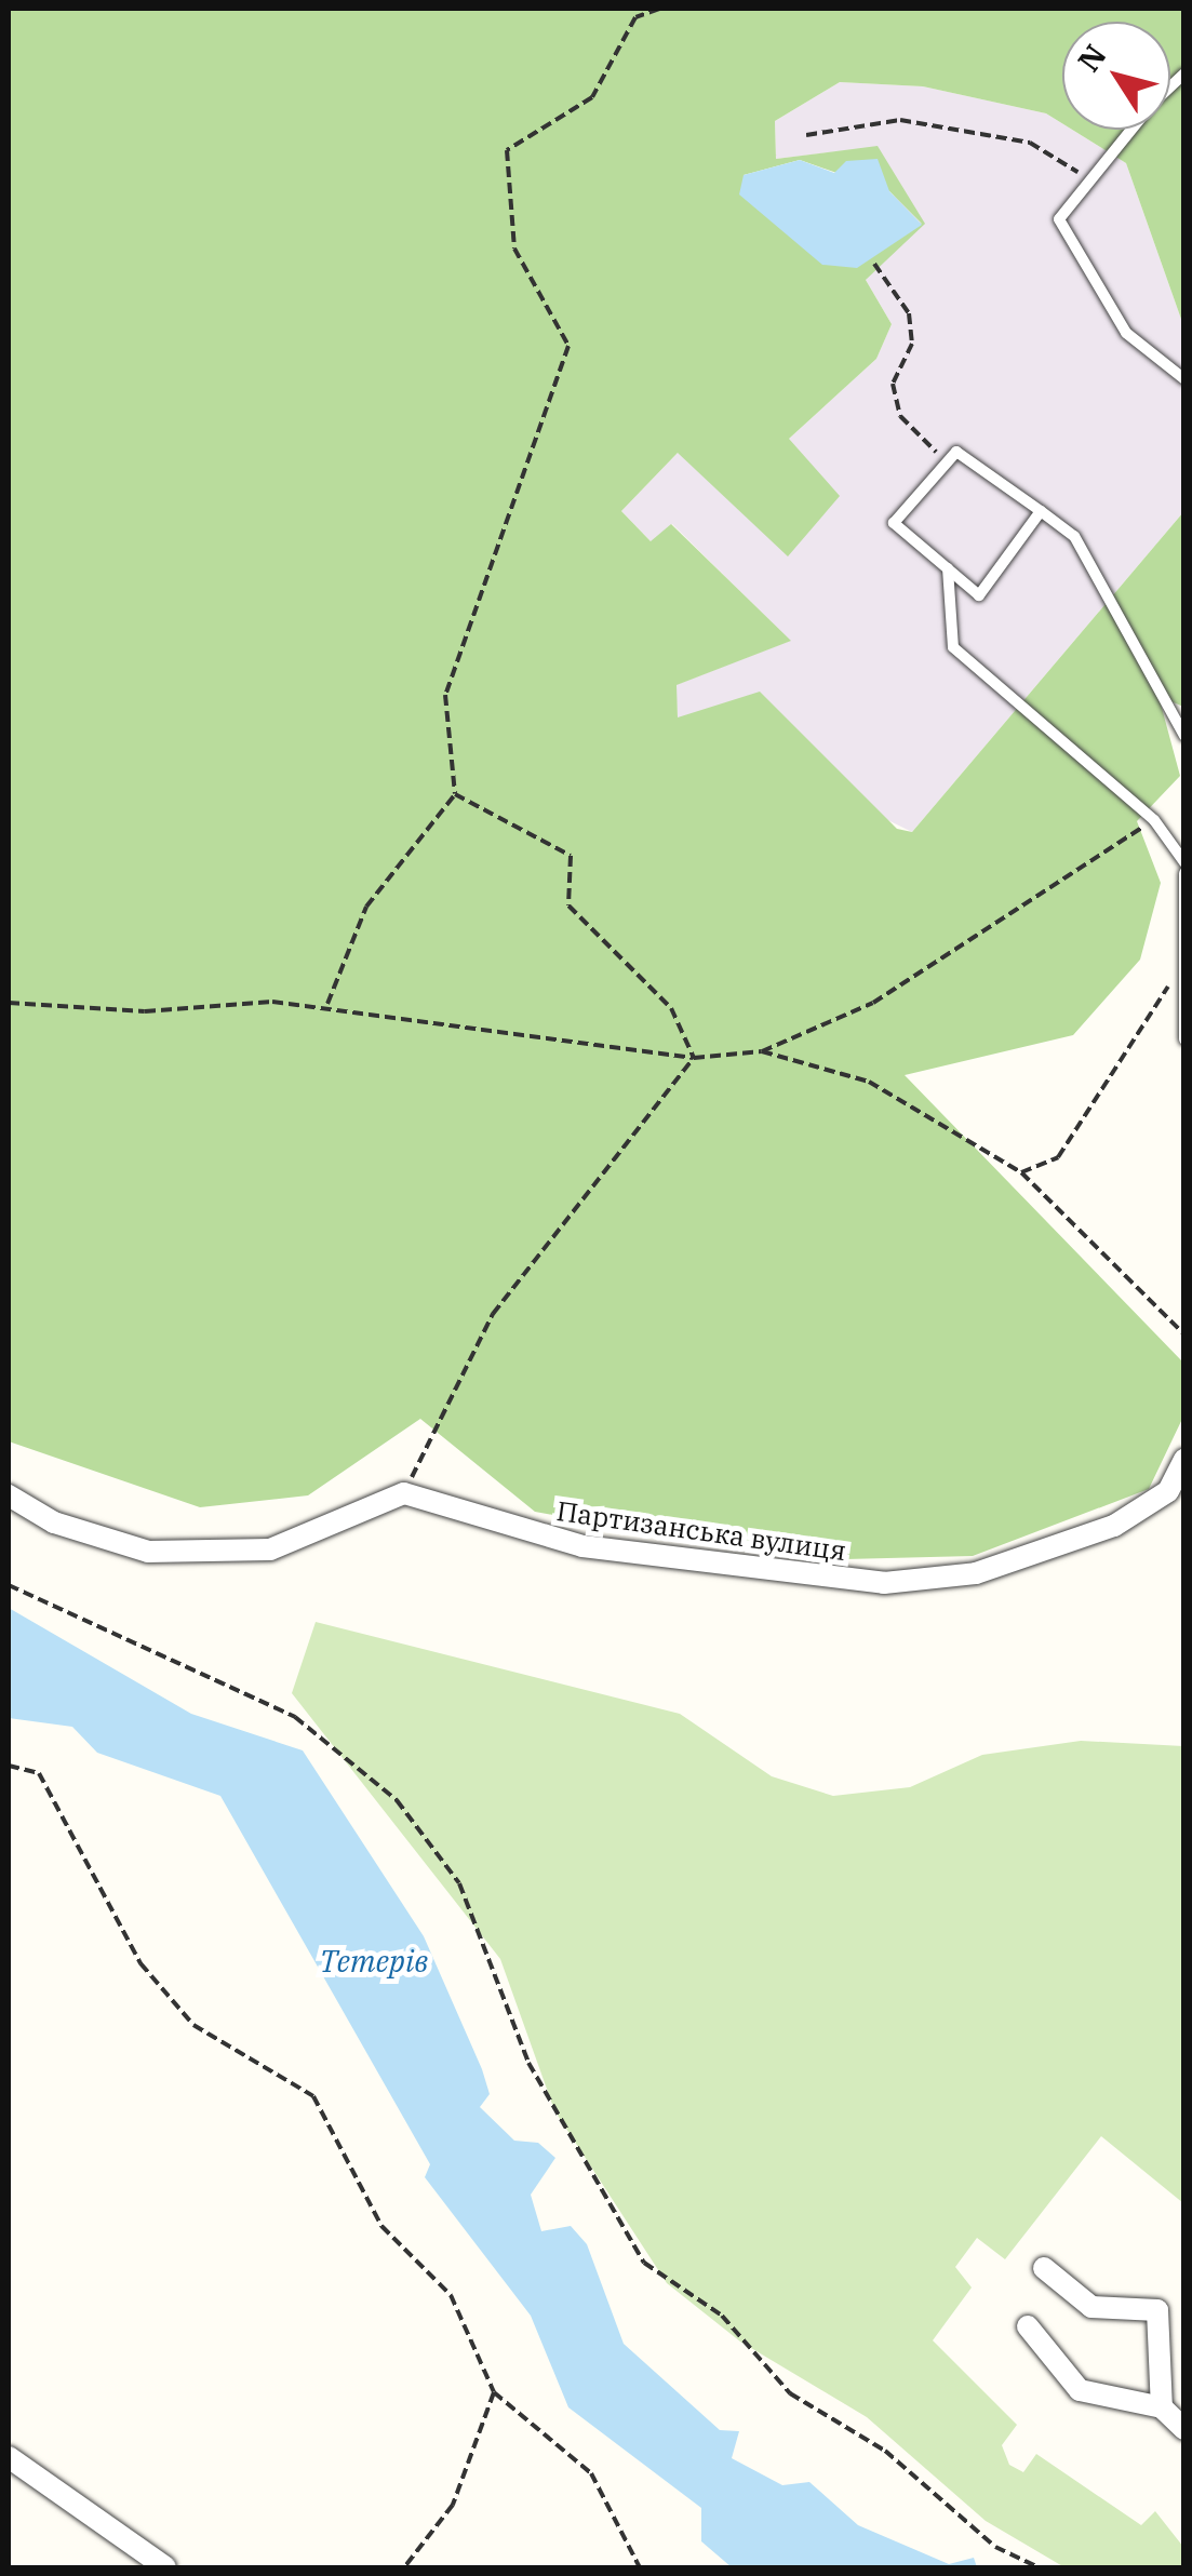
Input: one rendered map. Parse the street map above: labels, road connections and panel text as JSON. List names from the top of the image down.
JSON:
{
  "streets": {
    "street": ["Партизанська вулиця"]
  },
  "water": ["Тетерів"],
  "north": "top left"
}
